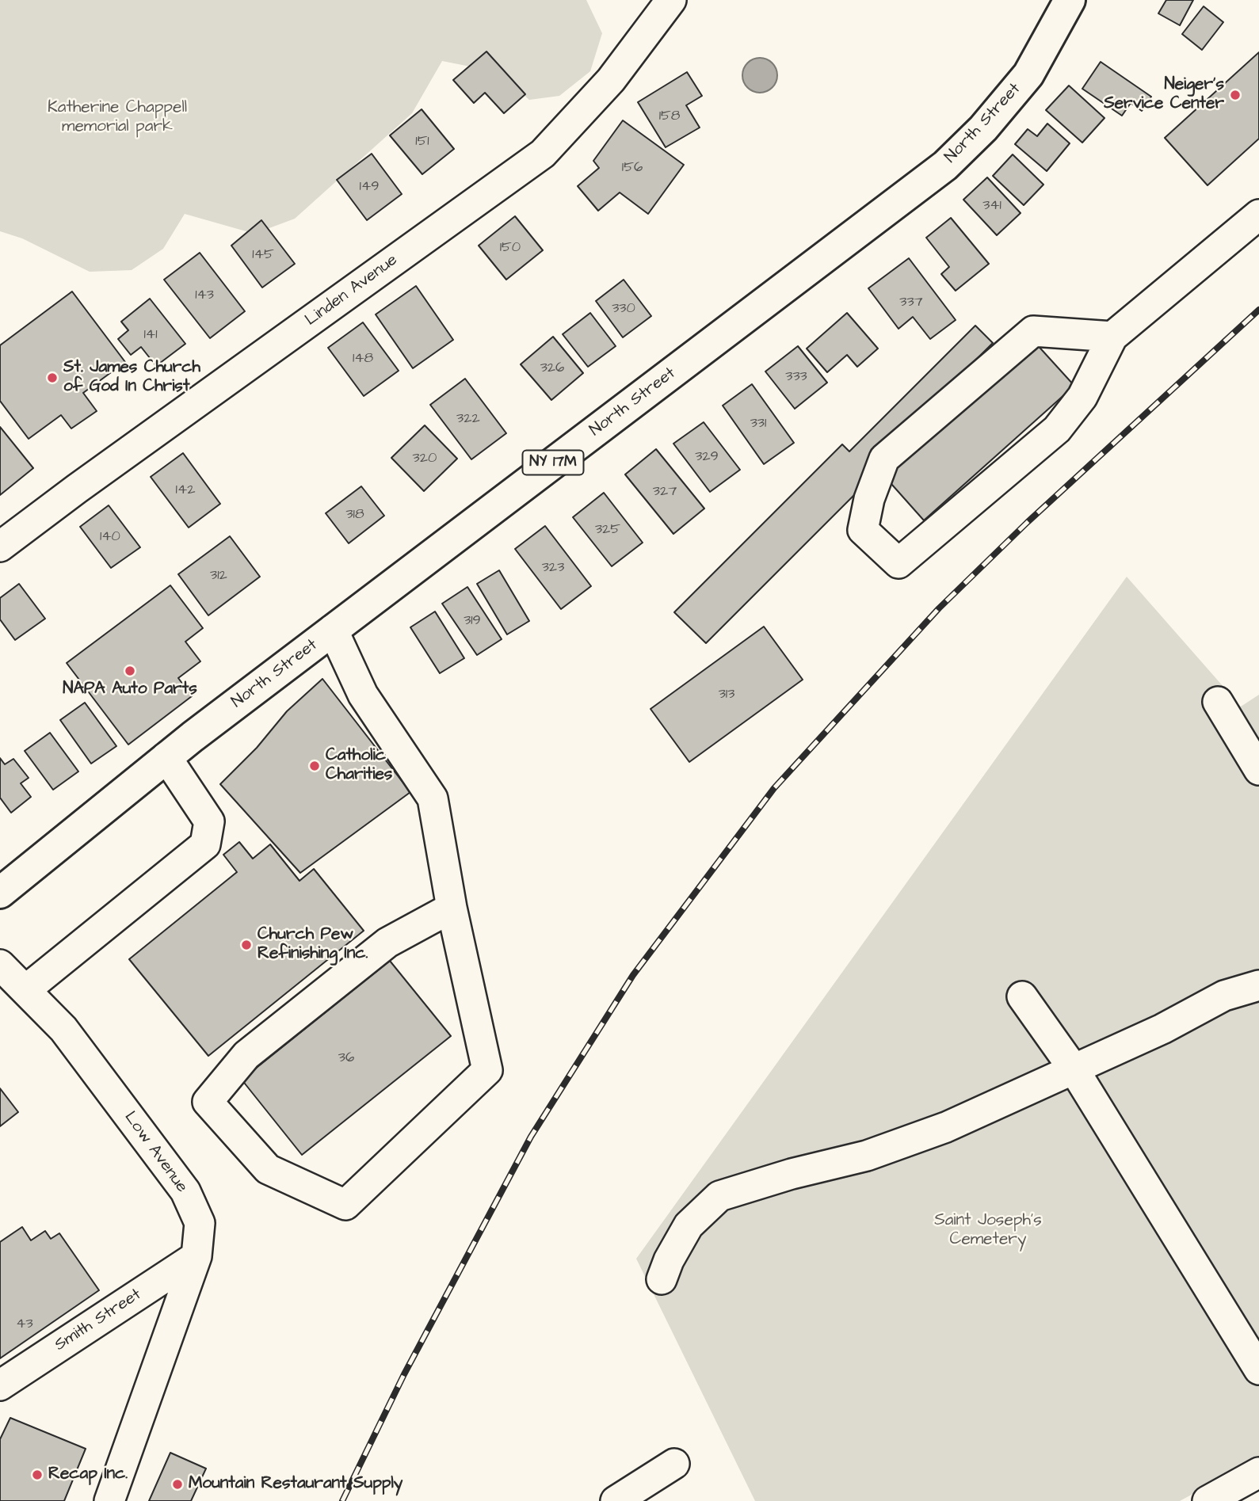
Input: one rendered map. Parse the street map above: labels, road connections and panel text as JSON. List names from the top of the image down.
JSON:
{
  "streets": {
    "main road": ["North Street", "NY 17M"],
    "street": ["Linden Avenue", "Low Avenue", "Smith Street"]
  },
  "crossings": [
    ["Low Avenue", "Smith Street"]
  ],
  "parks": ["Katherine Chappell memorial park", "Saint Joseph's Cemetery"],
  "places": [
    "Neiger's Service Center",
    "St. James Church of God In Christ",
    "NAPA Auto Parts",
    "Catholic Charities",
    "Church Pew Refinishing Inc.",
    "Recap Inc.",
    "Mountain Restaurant Supply"
  ],
  "house_numbers": [
    "158",
    "151",
    "156",
    "149",
    "341",
    "150",
    "145",
    "143",
    "337",
    "330",
    "141",
    "148",
    "326",
    "333",
    "322",
    "331",
    "329",
    "320",
    "142",
    "327",
    "318",
    "325",
    "140",
    "323",
    "312",
    "319",
    "313",
    "36",
    "43"
  ]
}
